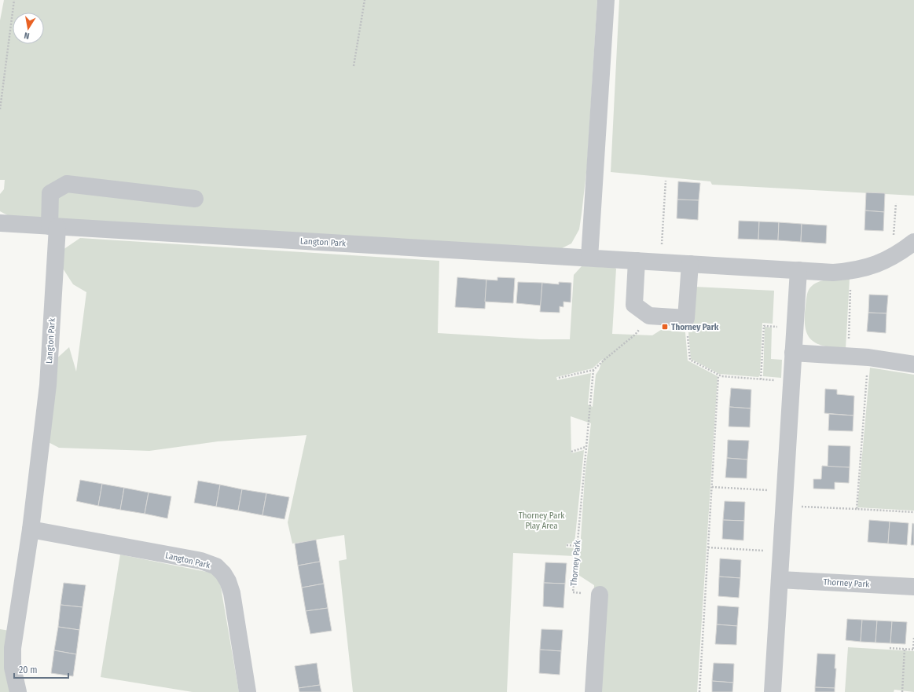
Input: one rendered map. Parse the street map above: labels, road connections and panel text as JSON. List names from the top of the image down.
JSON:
{
  "streets": {
    "street": ["Langton Park", "Thorney Park"]
  },
  "parks": ["Thorney Park Play Area"],
  "places": {
    "transit": ["Thorney Park"]
  },
  "scale_bar": "20 m",
  "north": "bottom"
}
